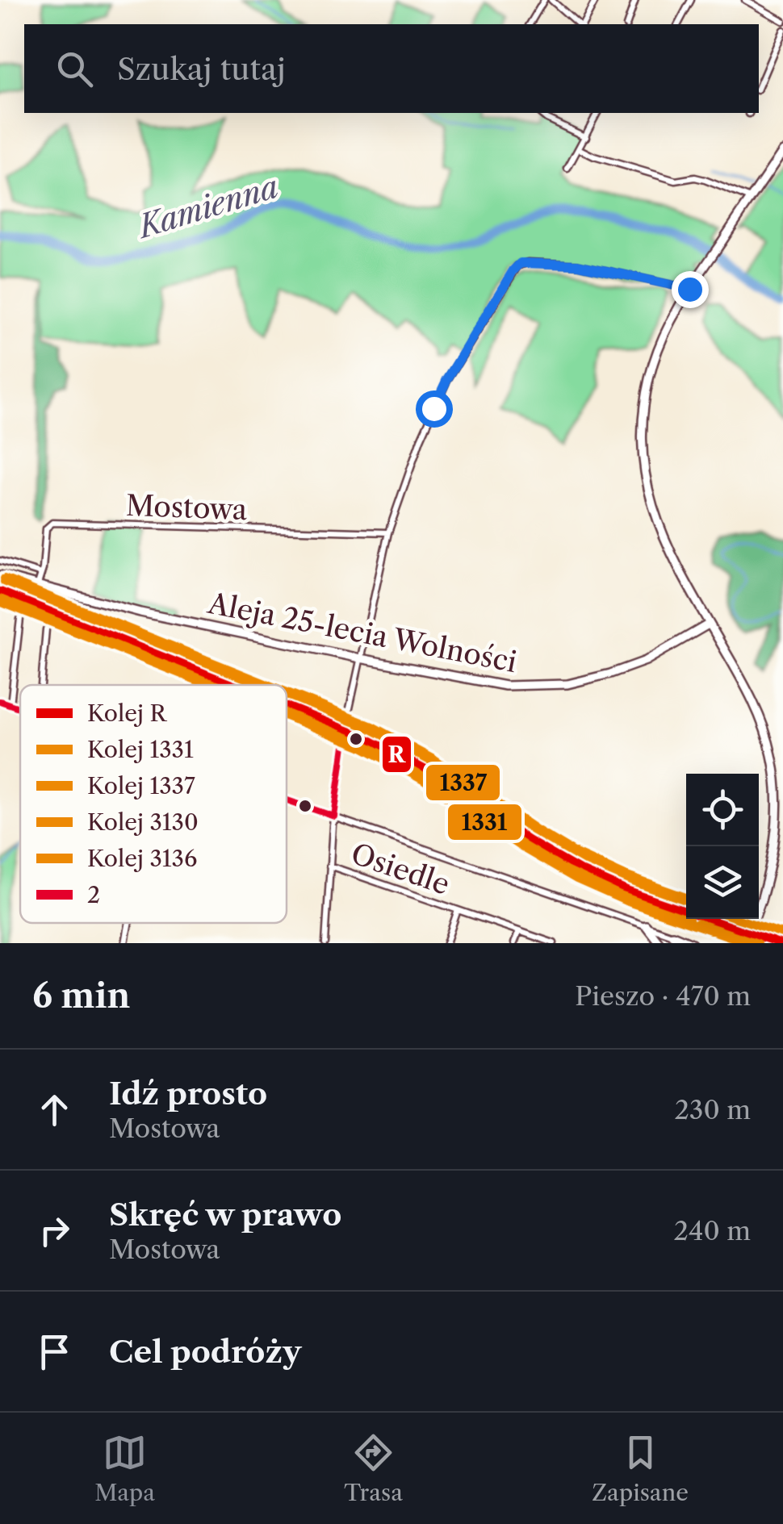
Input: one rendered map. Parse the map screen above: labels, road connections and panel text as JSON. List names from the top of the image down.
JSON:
{
  "streets": {
    "main road": ["Aleja 25-lecia Wolności"],
    "street": ["Mostowa", "Osiedle"]
  },
  "crossings": [
    ["Mostowa", "Aleja 25-lecia Wolności"]
  ],
  "water": ["Kamienna"],
  "lines": [
    "rail line 3136",
    "rail line 1337",
    "rail line R",
    "rail line 3130",
    "rail line 1331",
    "transit line 2"
  ],
  "legend": [
    "Kolej R",
    "Kolej 1331",
    "Kolej 1337",
    "Kolej 3130",
    "Kolej 3136",
    "2"
  ],
  "page": {
    "search": "Szukaj tutaj",
    "heading": ["6 min", "Pieszo · 470 m"],
    "list": [
      ["Idź prosto", "Mostowa", "230 m"],
      ["Skręć w prawo", "Mostowa", "240 m"],
      "Cel podróży"
    ],
    "nav": ["Mapa", "Trasa", "Zapisane"]
  }
}
